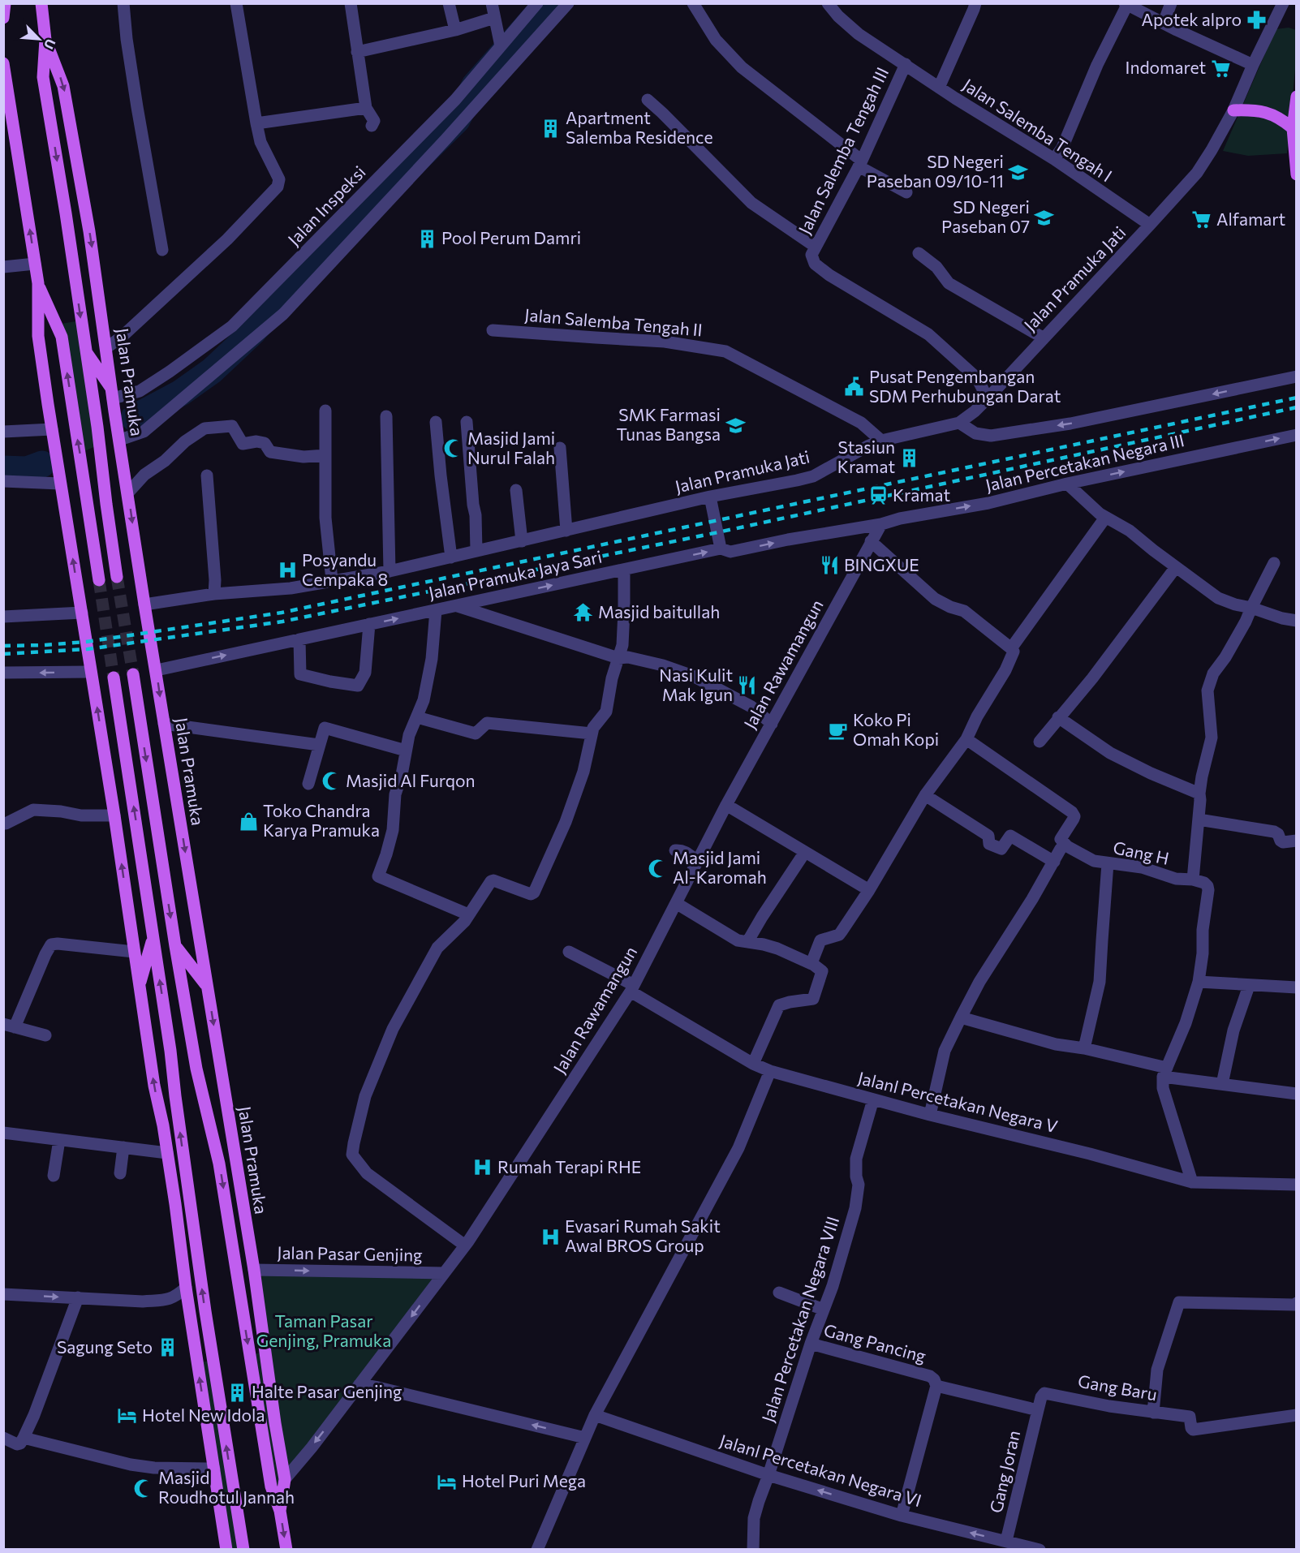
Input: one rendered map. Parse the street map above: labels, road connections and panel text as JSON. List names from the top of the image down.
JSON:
{
  "streets": {
    "main road": ["Jalan Pramuka"],
    "street": [
      "Jalan Salemba Tengah I",
      "Jalan Salemba Tengah III",
      "Jalan Inspeksi",
      "Jalan Pramuka Jati",
      "Jalan Salemba Tengah II",
      "Jalan Percetakan Negara III",
      "Jalan Pramuka Jaya Sari",
      "Jalan Rawamangun",
      "Gang H",
      "Jalanl Percetakan Negara V",
      "Jalan Pasar Genjing",
      "Jalan Percetakan Negara VIII",
      "Gang Pancing",
      "Gang Baru",
      "Jalanl Percetakan Negara VI",
      "Gang Joran"
    ]
  },
  "crossings": [
    ["Jalan Salemba Tengah I", "Jalan Salemba Tengah III"],
    ["Jalan Salemba Tengah I", "Jalan Pramuka Jati"],
    ["Jalan Salemba Tengah III", "Jalan Pramuka Jati"],
    ["Jalan Inspeksi", "Jalan Pramuka"],
    ["Jalan Pramuka Jati", "Jalan Salemba Tengah II"],
    ["Jalan Pramuka Jati", "Jalan Pramuka"],
    ["Jalan Pramuka", "Jalan Pramuka Jaya Sari"],
    ["Jalan Pramuka", "Jalan Rawamangun"],
    ["Jalan Pramuka", "Jalan Pasar Genjing"],
    ["Jalan Percetakan Negara III", "Jalan Pramuka Jaya Sari"],
    ["Jalan Percetakan Negara III", "Jalan Rawamangun"],
    ["Jalan Pramuka Jaya Sari", "Jalan Rawamangun"],
    ["Jalan Rawamangun", "Jalanl Percetakan Negara V"],
    ["Jalan Rawamangun", "Jalan Pasar Genjing"],
    ["Jalanl Percetakan Negara V", "Jalan Percetakan Negara VIII"],
    ["Jalan Percetakan Negara VIII", "Gang Pancing"],
    ["Jalan Percetakan Negara VIII", "Jalanl Percetakan Negara VI"],
    ["Gang Pancing", "Jalanl Percetakan Negara VI"],
    ["Gang Baru", "Gang Joran"],
    ["Jalanl Percetakan Negara VI", "Gang Joran"]
  ],
  "one_way": ["Jalan Pramuka Jaya Sari", "Jalan Pasar Genjing", "Jalanl Percetakan Negara VI"],
  "parks": ["Taman Pasar Genjing, Pramuka"],
  "places": {
    "pharmacy": ["Apotek alpro"],
    "supermarket": ["Indomaret", "Alfamart"],
    "building": [
      "Apartment Salemba Residence",
      "Pool Perum Damri",
      "Stasiun Kramat",
      "Sagung Seto",
      "Halte Pasar Genjing"
    ],
    "school or university": ["SD Negeri Paseban 09/10-11", "SD Negeri Paseban 07", "SMK Farmasi Tunas Bangsa"],
    "public building": ["Pusat Pengembangan SDM Perhubungan Darat"],
    "mosque": [
      "Masjid Jami Nurul Falah",
      "Masjid Al Furqon",
      "Masjid Jami Al-Karomah",
      "Masjid Roudhotul Jannah"
    ],
    "station": ["Kramat"],
    "restaurant": ["BINGXUE", "Nasi Kulit Mak Igun"],
    "hospital": ["Posyandu Cempaka 8", "Rumah Terapi RHE", "Evasari Rumah Sakit Awal BROS Group"],
    "temple": ["Masjid baitullah"],
    "cafe": ["Koko Pi Omah Kopi"],
    "shop": ["Toko Chandra Karya Pramuka"],
    "hotel": ["Hotel New Idola", "Hotel Puri Mega"]
  },
  "north": "bottom right"
}
